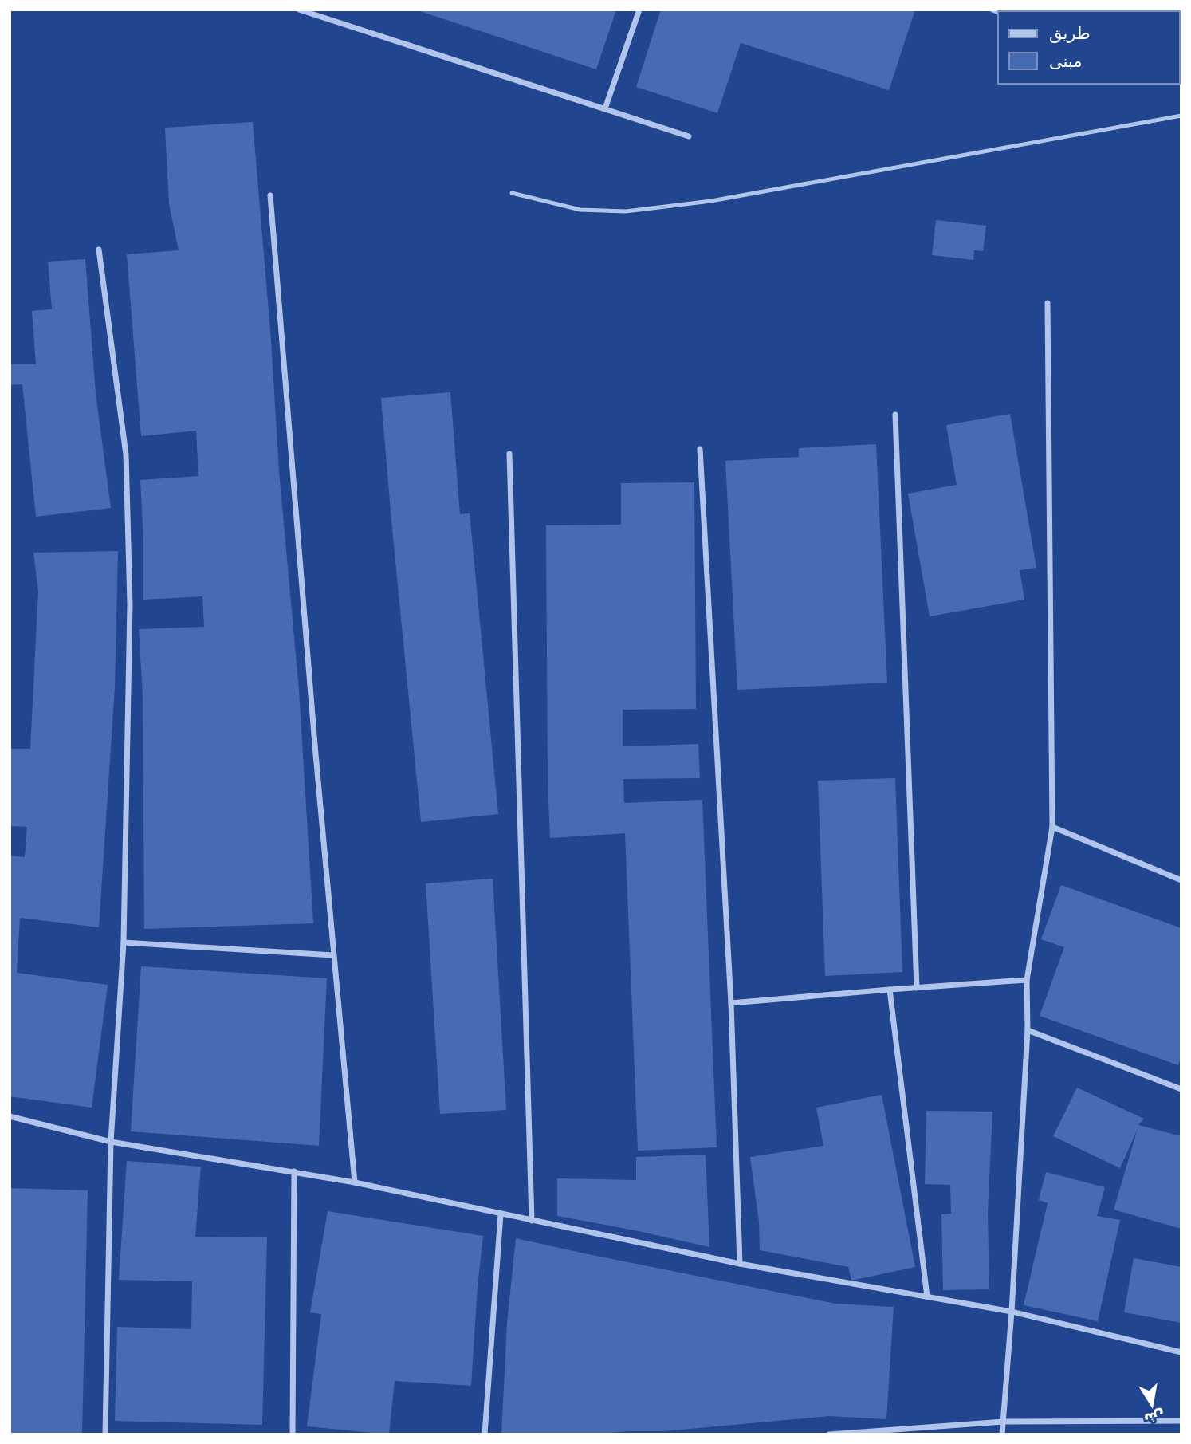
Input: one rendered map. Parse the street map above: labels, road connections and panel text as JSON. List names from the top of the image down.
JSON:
{
  "legend": ["طريق", "مبنى"],
  "north": "bottom"
}
